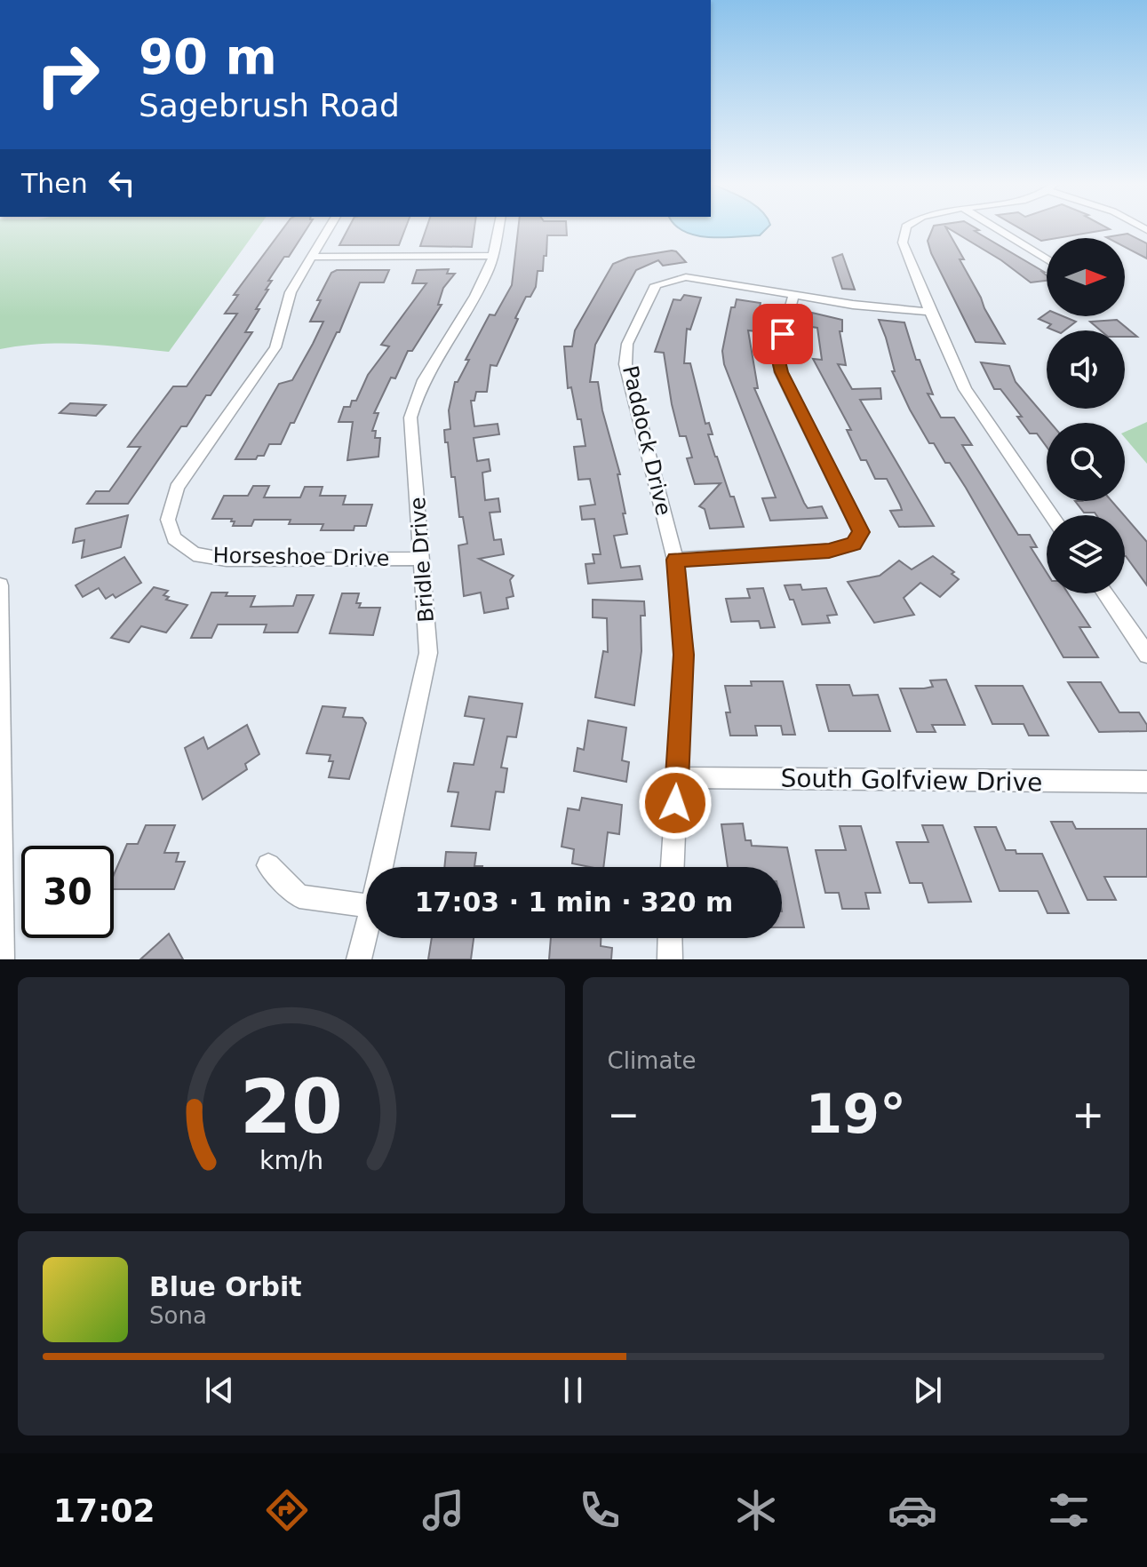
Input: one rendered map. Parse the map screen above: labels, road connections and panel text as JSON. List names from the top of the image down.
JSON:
{
  "streets": {
    "street": [
      "Paddock Drive",
      "Horseshoe Drive",
      "Bridle Drive",
      "South Golfview Drive"
    ]
  },
  "crossings": [
    ["Paddock Drive", "South Golfview Drive"],
    ["Horseshoe Drive", "Bridle Drive"]
  ],
  "north": "right",
  "page": {
    "turn": ["90 m", "Sagebrush Road"],
    "then": "Then",
    "limit": "30",
    "trip": "17:03 · 1 min · 320 m",
    "tile": "Climate",
    "heat": ["−", "19°", "+"],
    "song": ["Blue Orbit", "Sona"],
    "tabs": "17:02",
    "gauge": ["20", "km/h"]
  }
}
